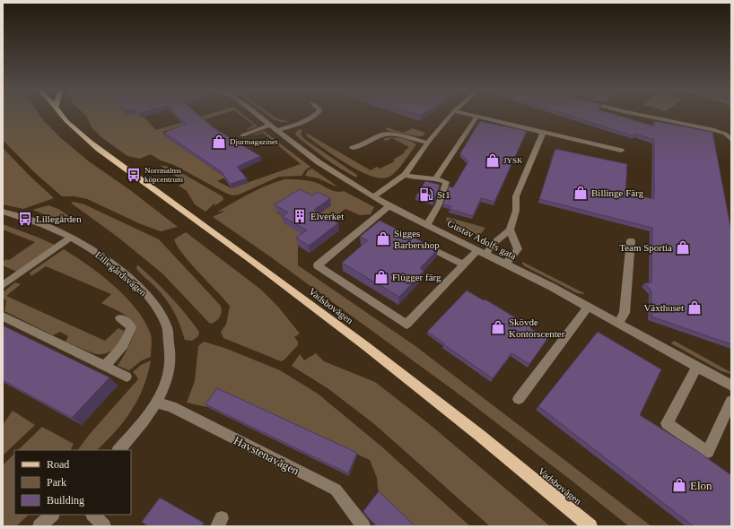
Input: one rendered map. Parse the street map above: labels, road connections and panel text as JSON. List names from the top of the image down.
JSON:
{
  "streets": {
    "main road": ["Vadsbovägen"],
    "street": ["Gustav Adolfs gata", "Lillegårdsvägen", "Havstenavägen"]
  },
  "crossings": [
    ["Lillegårdsvägen", "Havstenavägen"]
  ],
  "places": {
    "shop": [
      "Djurmagazinet",
      "JYSK",
      "Billinge Färg",
      "Sigges Barbershop",
      "Team Sportia",
      "Flügger färg",
      "Växthuset",
      "Skövde Kontorscenter",
      "Elon"
    ],
    "bus stop": ["Norrmalms köpcentrum", "Lillegården"],
    "fuel station": ["St1"],
    "building": ["Elverket"]
  },
  "legend": ["Road", "Park", "Building"]
}
